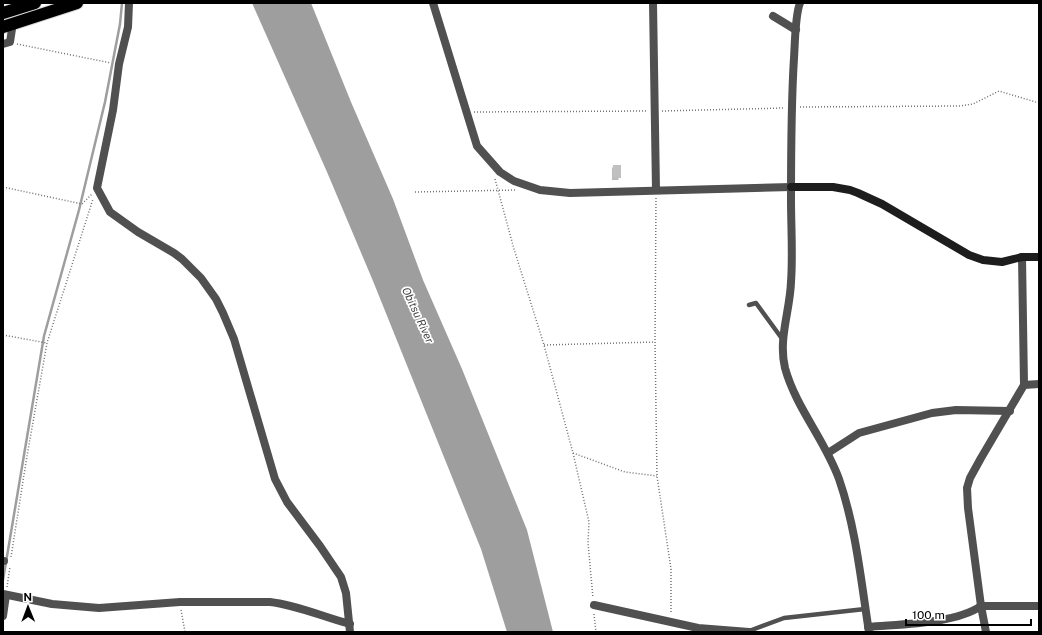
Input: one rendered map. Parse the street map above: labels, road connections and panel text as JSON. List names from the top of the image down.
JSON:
{
  "water": ["Obitsu River"],
  "scale_bar": "100 m",
  "north": "top"
}
